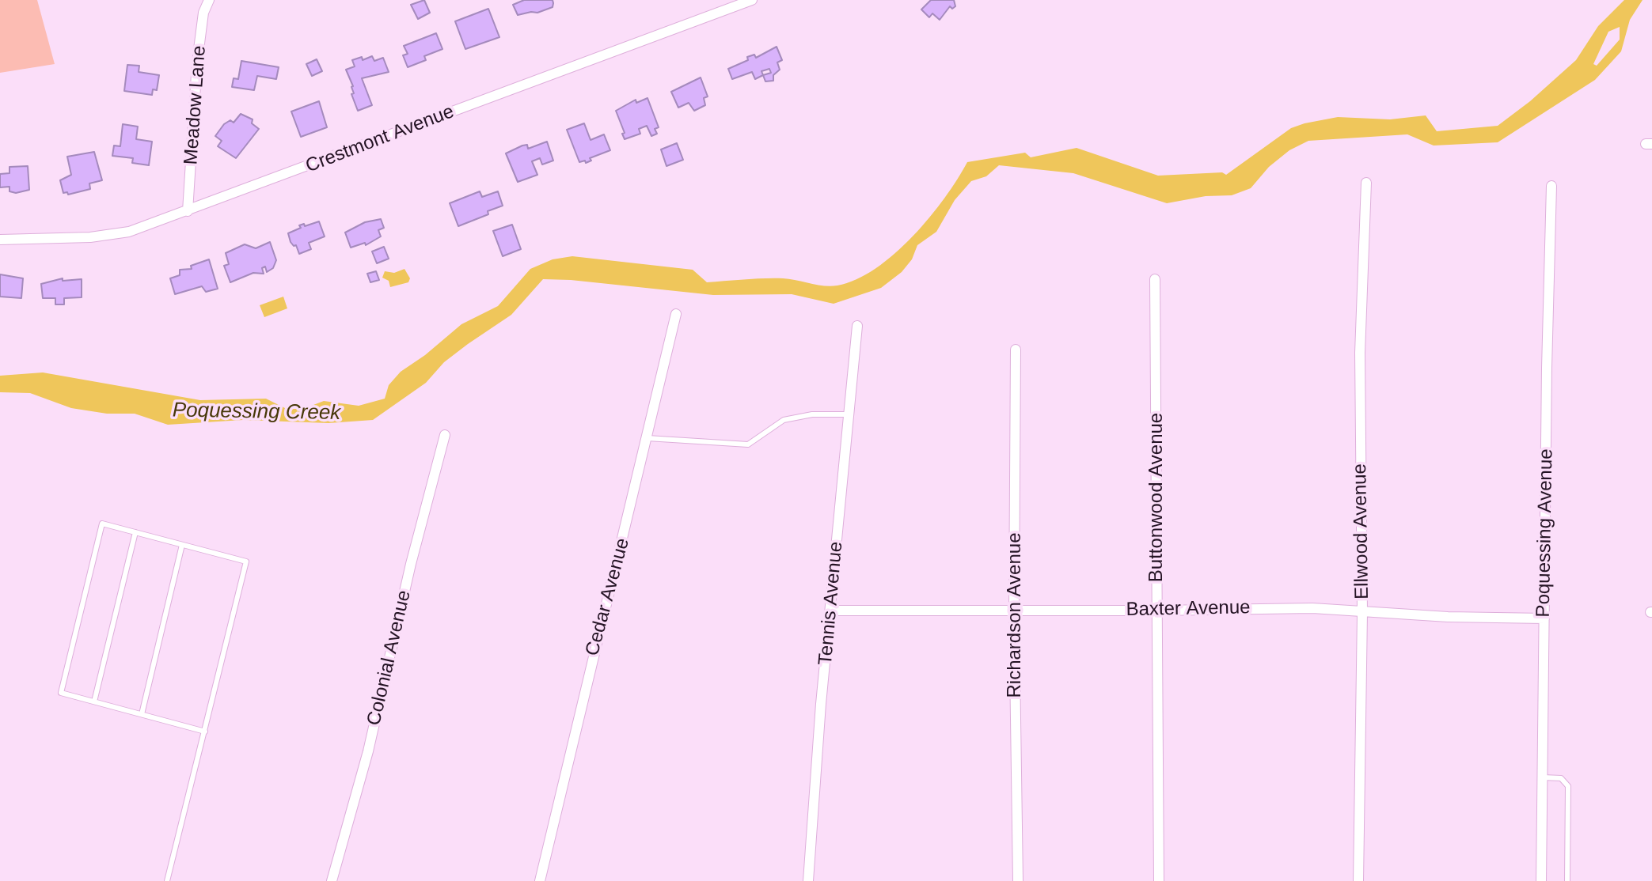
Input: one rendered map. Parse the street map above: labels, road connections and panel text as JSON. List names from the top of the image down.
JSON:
{
  "streets": {
    "street": [
      "Meadow Lane",
      "Crestmont Avenue",
      "Buttonwood Avenue",
      "Ellwood Avenue",
      "Poquessing Avenue",
      "Cedar Avenue",
      "Tennis Avenue",
      "Baxter Avenue",
      "Richardson Avenue",
      "Colonial Avenue"
    ]
  },
  "crossings": [
    ["Meadow Lane", "Crestmont Avenue"],
    ["Buttonwood Avenue", "Baxter Avenue"],
    ["Ellwood Avenue", "Baxter Avenue"],
    ["Poquessing Avenue", "Baxter Avenue"],
    ["Tennis Avenue", "Baxter Avenue"],
    ["Baxter Avenue", "Richardson Avenue"]
  ],
  "water": ["Poquessing Creek"]
}
